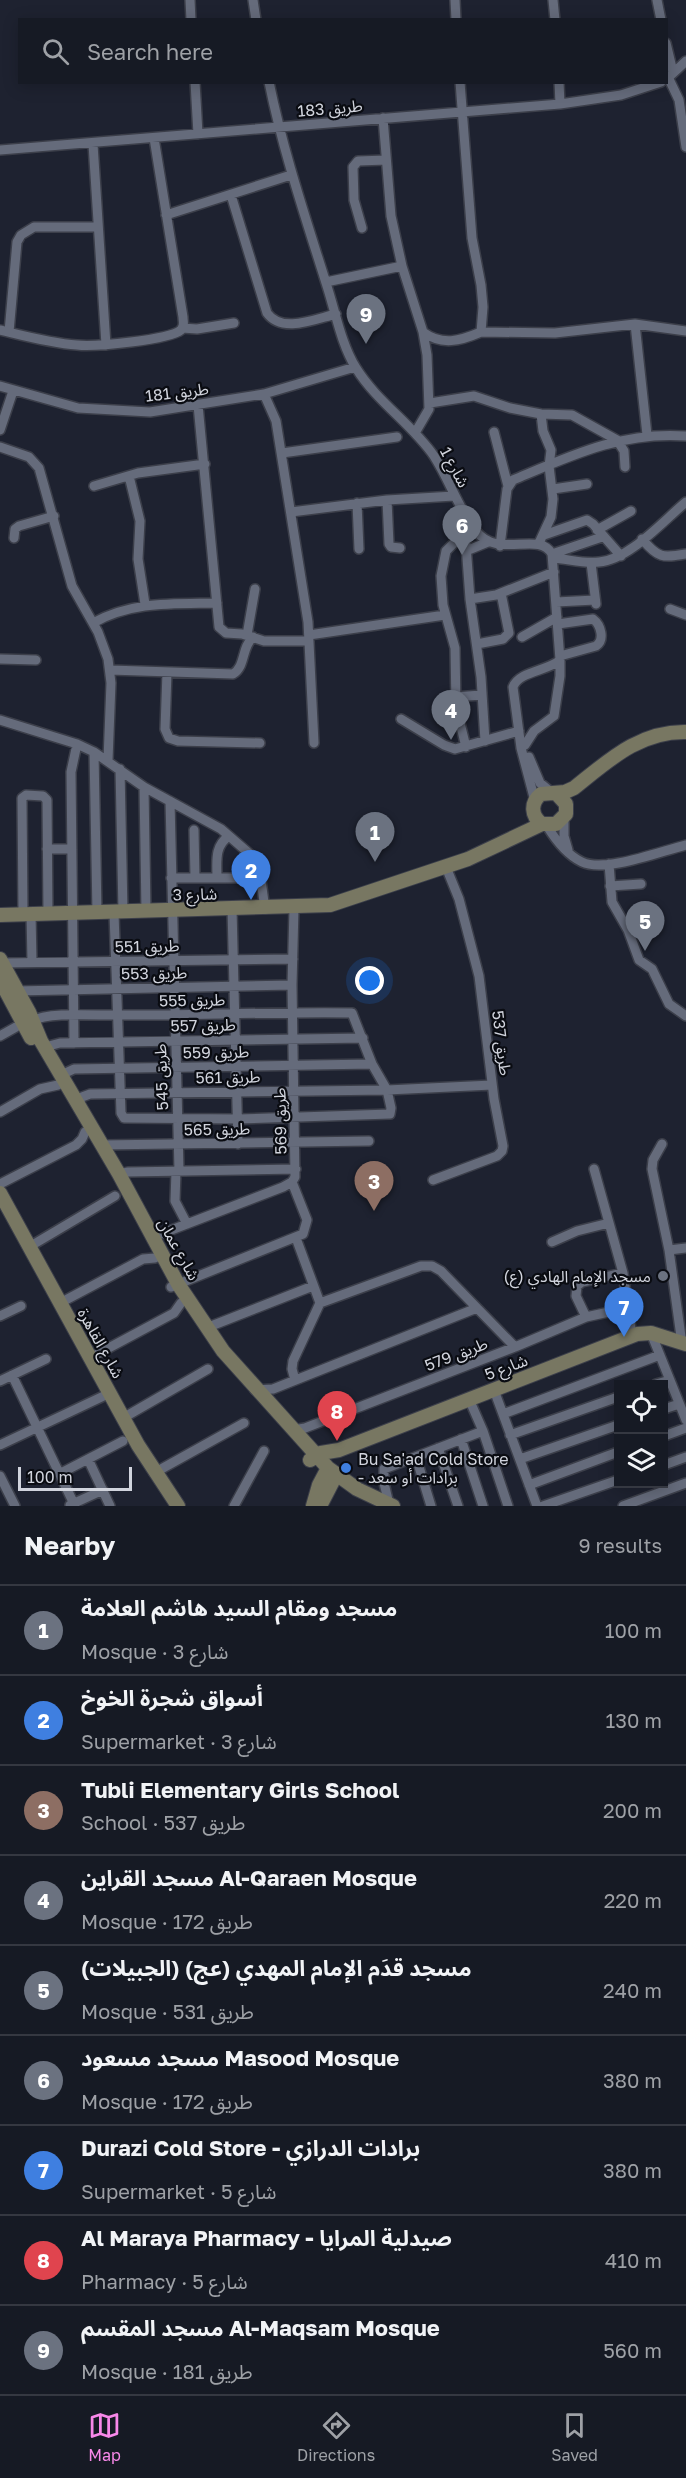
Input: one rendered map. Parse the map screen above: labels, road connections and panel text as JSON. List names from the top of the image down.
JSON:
{
  "streets": {
    "street": [
      "طريق 183",
      "طريق 181",
      "شارع 1",
      "شارع 3",
      "طريق 551",
      "طريق 553",
      "طريق 555",
      "طريق 557",
      "طريق 537",
      "طريق 559",
      "طريق 545",
      "طريق 561",
      "طريق 569",
      "طريق 565",
      "شارع عمان",
      "شارع القاهرة",
      "طريق 579",
      "شارع 5"
    ]
  },
  "crossings": [
    ["شارع 3", "طريق 537"],
    ["شارع 3", "طريق 545"],
    ["شارع 3", "طريق 569"],
    ["طريق 551", "طريق 545"],
    ["طريق 551", "طريق 569"],
    ["طريق 551", "شارع عمان"],
    ["طريق 553", "طريق 545"],
    ["طريق 553", "طريق 569"],
    ["طريق 553", "شارع عمان"],
    ["طريق 555", "طريق 557"],
    ["طريق 555", "طريق 545"],
    ["طريق 555", "طريق 569"],
    ["طريق 555", "شارع عمان"],
    ["طريق 557", "طريق 545"],
    ["طريق 557", "طريق 569"],
    ["طريق 557", "شارع عمان"],
    ["طريق 537", "طريق 561"],
    ["طريق 559", "طريق 545"],
    ["طريق 559", "طريق 569"],
    ["طريق 559", "شارع عمان"],
    ["طريق 545", "طريق 561"],
    ["طريق 545", "طريق 565"],
    ["طريق 561", "طريق 569"],
    ["طريق 561", "شارع عمان"],
    ["طريق 569", "طريق 565"],
    ["طريق 565", "شارع عمان"],
    ["شارع عمان", "طريق 579"],
    ["شارع عمان", "شارع 5"]
  ],
  "places": ["مسجد الإمام الهادي (ع)", "Bu Sa'ad Cold Store - برادات أو سعد"],
  "scale_bar": "100 m",
  "page": {
    "search": "Search here",
    "pins": [
      "9",
      "6",
      "4",
      "1",
      "2",
      "5",
      "3",
      "7",
      "8"
    ],
    "scale": "100 m",
    "heading": ["Nearby", "9 results"],
    "list": [
      {
        "mark": "1",
        "name": "مسجد ومقام السيد هاشم العلامة",
        "note": "Mosque · شارع 3",
        "value": "100 m"
      },
      {
        "mark": "2",
        "name": "أسواق شجرة الخوخ",
        "note": "Supermarket · شارع 3",
        "value": "130 m"
      },
      {
        "mark": "3",
        "name": "Tubli Elementary Girls School",
        "note": "School · طريق 537",
        "value": "200 m"
      },
      {
        "mark": "4",
        "name": "مسجد القراين Al-Qaraen Mosque",
        "note": "Mosque · طريق 172",
        "value": "220 m"
      },
      {
        "mark": "5",
        "name": "مسجد قدَم الإمام المهدي (عج) (الجبيلات)",
        "note": "Mosque · طريق 531",
        "value": "240 m"
      },
      {
        "mark": "6",
        "name": "مسجد مسعود Masood Mosque",
        "note": "Mosque · طريق 172",
        "value": "380 m"
      },
      {
        "mark": "7",
        "name": "Durazi Cold Store - برادات الدرازي",
        "note": "Supermarket · شارع 5",
        "value": "380 m"
      },
      {
        "mark": "8",
        "name": "Al Maraya Pharmacy - صيدلية المرايا",
        "note": "Pharmacy · شارع 5",
        "value": "410 m"
      },
      {
        "mark": "9",
        "name": "مسجد المقسم Al-Maqsam Mosque",
        "note": "Mosque · طريق 181",
        "value": "560 m"
      }
    ],
    "nav": ["Map", "Directions", "Saved"]
  }
}
